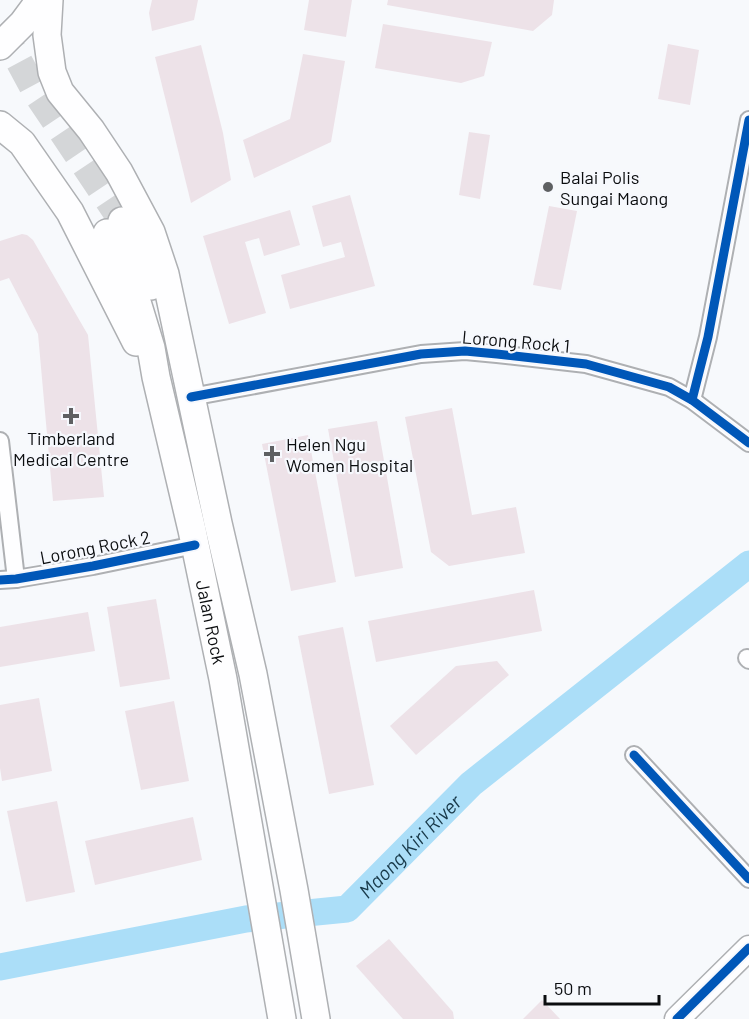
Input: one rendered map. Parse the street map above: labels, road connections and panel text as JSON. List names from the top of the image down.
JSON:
{
  "streets": {
    "main road": ["Jalan Rock"],
    "street": ["Lorong Rock 1", "Lorong Rock 2"]
  },
  "crossings": [
    ["Lorong Rock 1", "Jalan Rock"],
    ["Lorong Rock 2", "Jalan Rock"]
  ],
  "water": ["Maong Kiri River"],
  "places": {
    "other": ["Balai Polis Sungai Maong"],
    "health": ["Timberland Medical Centre", "Helen Ngu Women Hospital"]
  },
  "scale_bar": "50 m"
}
